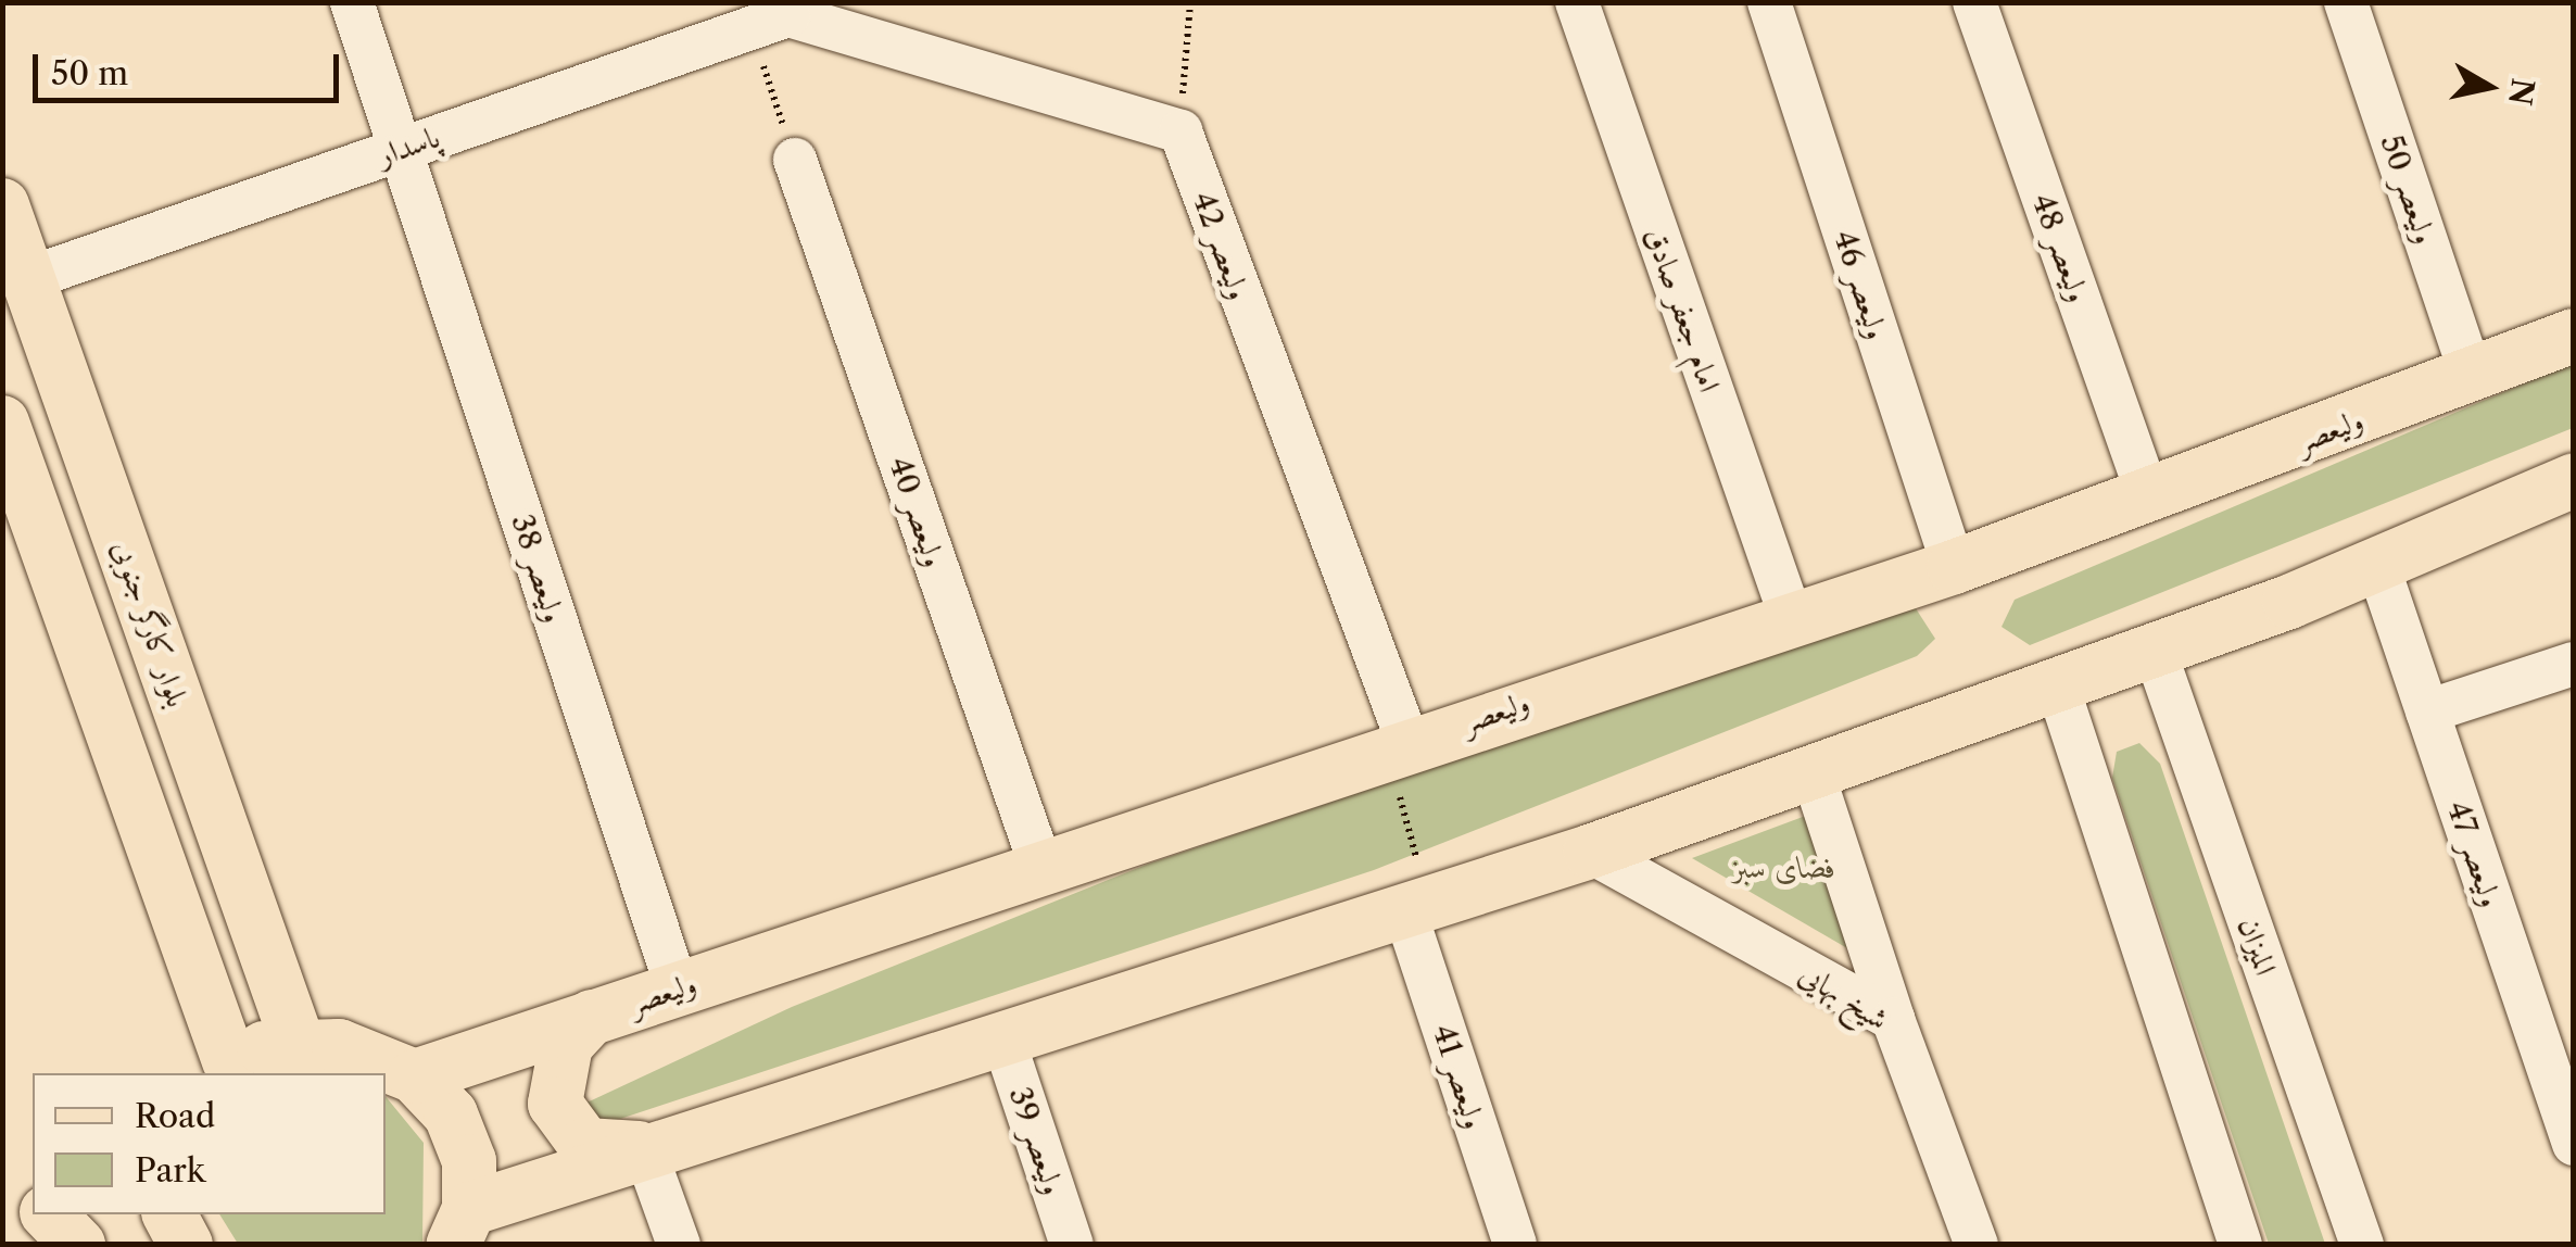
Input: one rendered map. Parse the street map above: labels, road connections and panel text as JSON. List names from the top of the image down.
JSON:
{
  "streets": {
    "main road": ["ولیعصر", "بلوار کارگر جنوبی"],
    "street": [
      "پاسدار",
      "ولیعصر 50",
      "ولیعصر 42",
      "ولیعصر 48",
      "ولیعصر 46",
      "امام جعفر صادق",
      "ولیعصر 40",
      "ولیعصر 38",
      "ولیعصر 47",
      "المیزان",
      "شیخ بهایی",
      "ولیعصر 41",
      "ولیعصر 39"
    ]
  },
  "crossings": [
    ["پاسدار", "ولیعصر 38"],
    ["پاسدار", "بلوار کارگر جنوبی"],
    ["ولیعصر 50", "ولیعصر"],
    ["ولیعصر 42", "ولیعصر"],
    ["ولیعصر 48", "ولیعصر"],
    ["ولیعصر 46", "ولیعصر"],
    ["امام جعفر صادق", "ولیعصر"],
    ["ولیعصر", "ولیعصر 40"],
    ["ولیعصر", "ولیعصر 38"]
  ],
  "parks": ["فضای سبز"],
  "legend": ["Road", "Park"],
  "scale_bar": "50 m",
  "north": "right"
}
